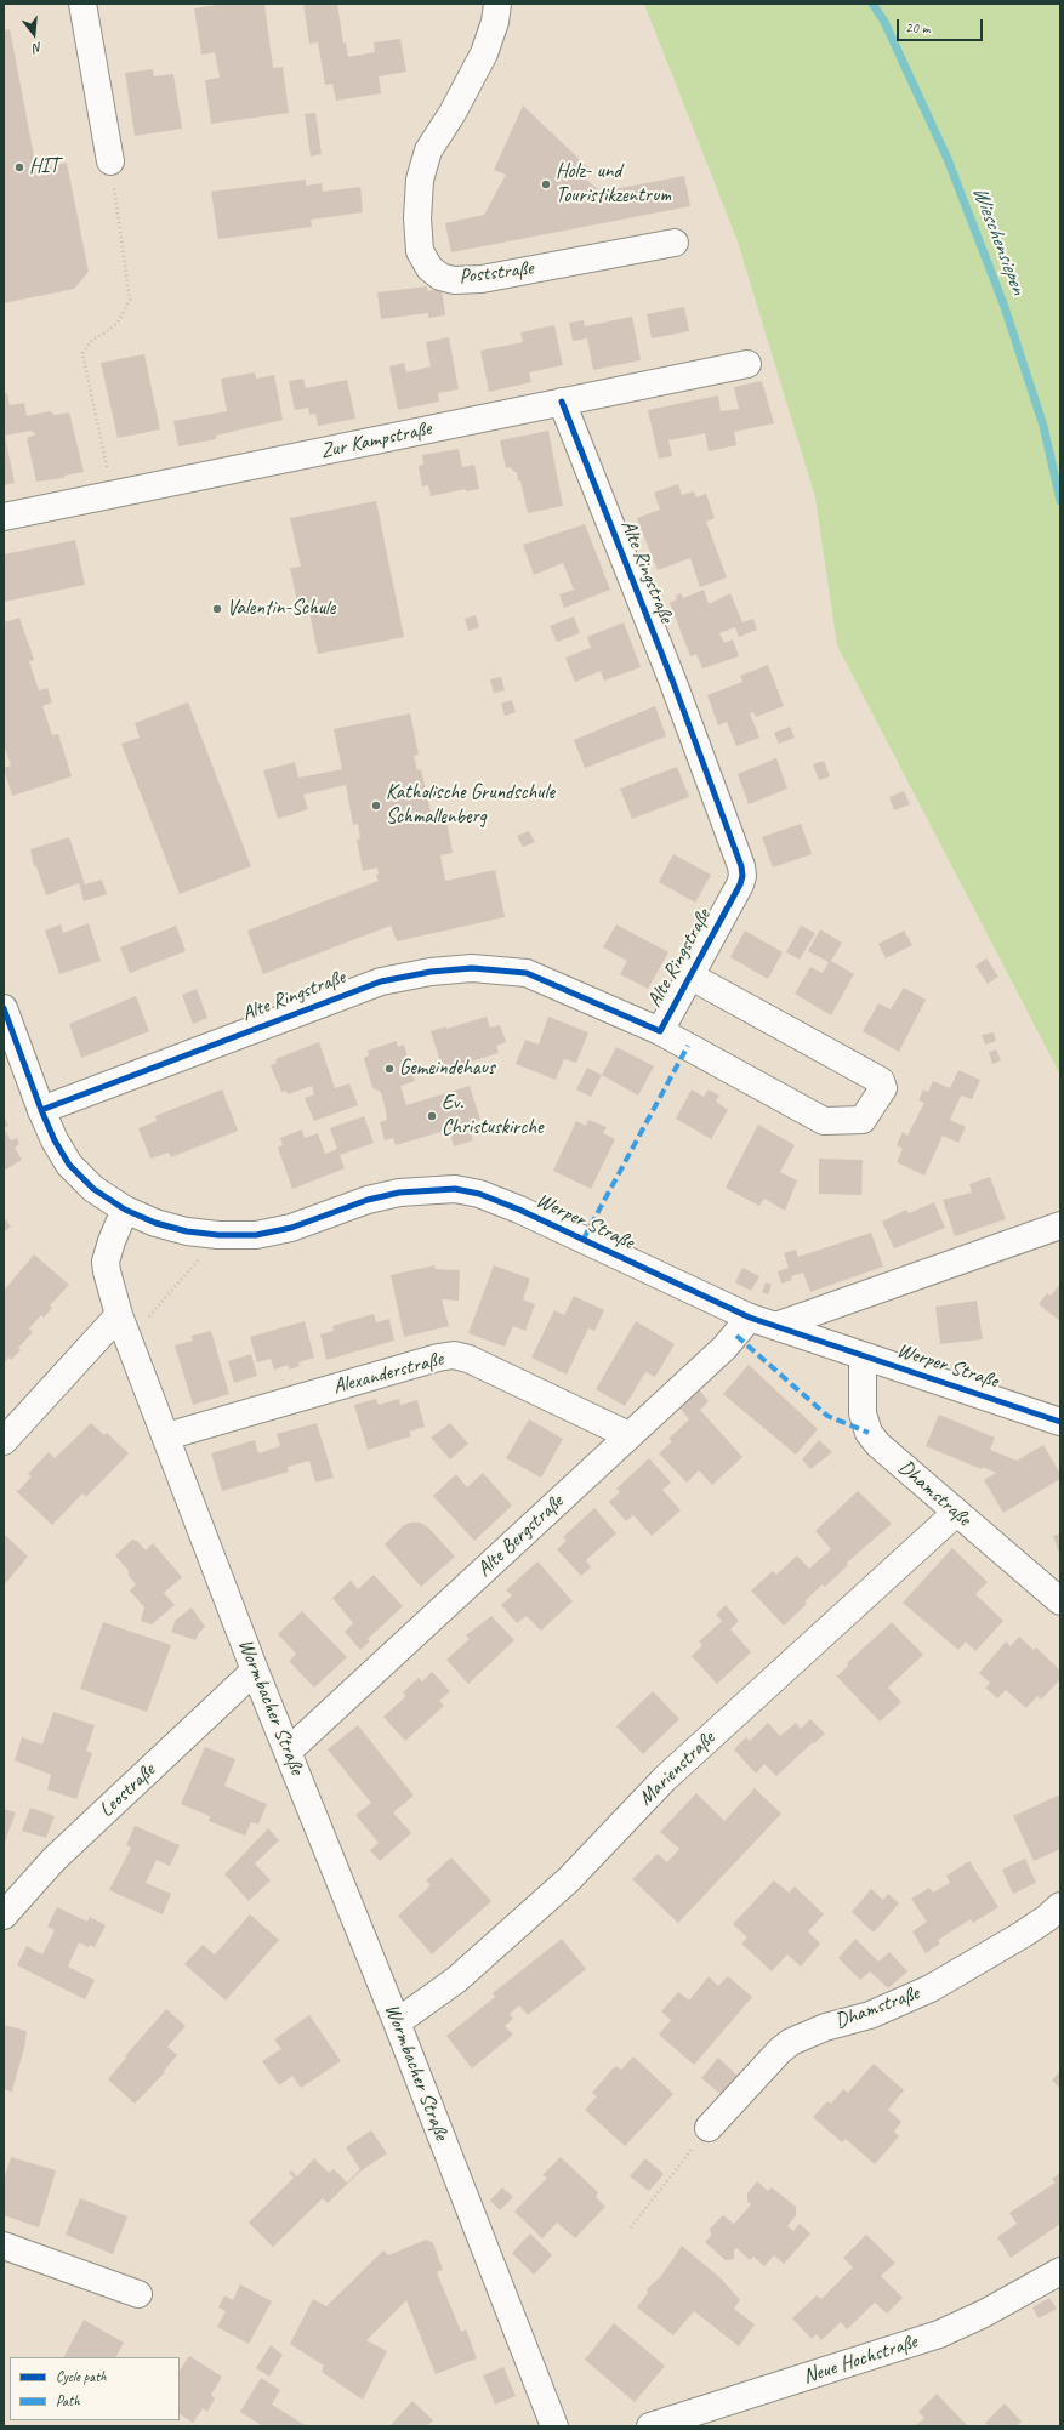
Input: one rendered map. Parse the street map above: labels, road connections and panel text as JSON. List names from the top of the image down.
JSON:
{
  "streets": {
    "street": [
      "Poststraße",
      "Zur Kampstraße",
      "Alte Ringstraße",
      "Werper Straße",
      "Alexanderstraße",
      "Dhamstraße",
      "Alte Bergstraße",
      "Wormbacher Straße",
      "Marienstraße",
      "Leostraße",
      "Neue Hochstraße"
    ]
  },
  "crossings": [
    ["Zur Kampstraße", "Alte Ringstraße"],
    ["Werper Straße", "Dhamstraße"],
    ["Werper Straße", "Alte Bergstraße"],
    ["Werper Straße", "Wormbacher Straße"],
    ["Alexanderstraße", "Alte Bergstraße"],
    ["Alexanderstraße", "Wormbacher Straße"],
    ["Dhamstraße", "Marienstraße"],
    ["Alte Bergstraße", "Wormbacher Straße"],
    ["Wormbacher Straße", "Marienstraße"],
    ["Wormbacher Straße", "Leostraße"]
  ],
  "water": ["Wieschensiepen"],
  "places": [
    "HIT",
    "Holz- und Touristikzentrum",
    "Valentin-Schule",
    "Katholische Grundschule Schmallenberg",
    "Gemeindehaus",
    "Ev. Christuskirche"
  ],
  "legend": ["Cycle path", "Path"],
  "scale_bar": "20 m",
  "north": "bottom"
}
